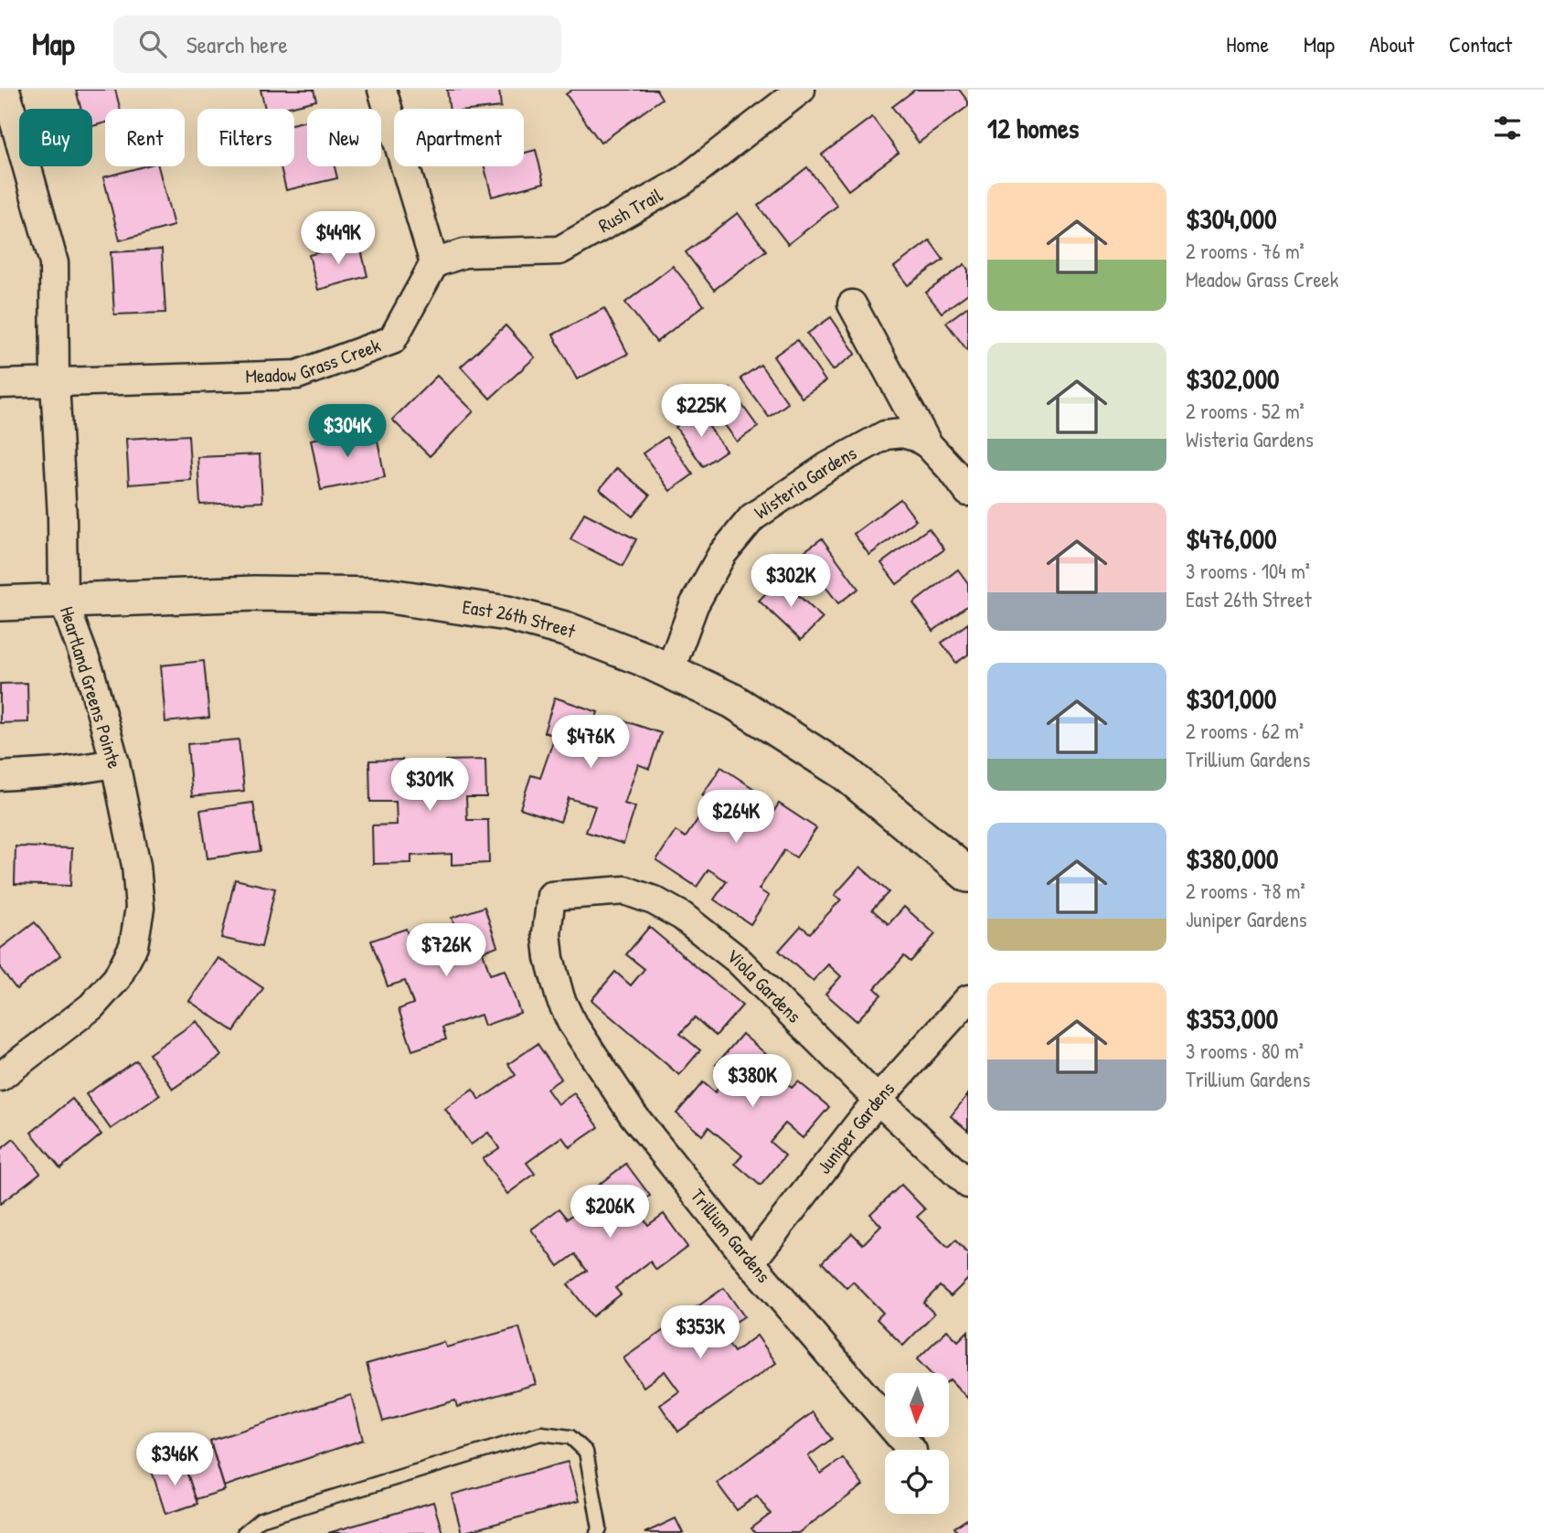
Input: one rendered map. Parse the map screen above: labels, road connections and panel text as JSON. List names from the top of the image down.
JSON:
{
  "streets": {
    "street": [
      "Rush Trail",
      "Meadow Grass Creek",
      "Wisteria Gardens",
      "East 26th Street",
      "Heartland Greens Pointe",
      "Viola Gardens",
      "Juniper Gardens",
      "Trillium Gardens"
    ]
  },
  "crossings": [
    ["Rush Trail", "Meadow Grass Creek"],
    ["Meadow Grass Creek", "Heartland Greens Pointe"],
    ["Wisteria Gardens", "East 26th Street"],
    ["East 26th Street", "Heartland Greens Pointe"],
    ["Viola Gardens", "Juniper Gardens"],
    ["Viola Gardens", "Trillium Gardens"],
    ["Juniper Gardens", "Trillium Gardens"]
  ],
  "north": "bottom",
  "page": {
    "header": "Map",
    "search": "Search here",
    "nav": [
      "Home",
      "Map",
      "About",
      "Contact"
    ],
    "heading": "12 homes",
    "chip": [
      "Buy",
      "Rent",
      "Filters",
      "New",
      "Apartment"
    ],
    "list": [
      {
        "name": "$304,000",
        "note": "2 rooms · 76 m² · Meadow Grass Creek"
      },
      {
        "name": "$302,000",
        "note": "2 rooms · 52 m² · Wisteria Gardens"
      },
      {
        "name": "$476,000",
        "note": "3 rooms · 104 m² · East 26th Street"
      },
      {
        "name": "$301,000",
        "note": "2 rooms · 62 m² · Trillium Gardens"
      },
      {
        "name": "$380,000",
        "note": "2 rooms · 78 m² · Juniper Gardens"
      },
      {
        "name": "$353,000",
        "note": "3 rooms · 80 m² · Trillium Gardens"
      }
    ],
    "price": [
      "$449K",
      "$225K",
      "$304K",
      "$302K",
      "$476K",
      "$301K",
      "$264K",
      "$726K",
      "$380K",
      "$206K",
      "$353K",
      "$346K"
    ]
  }
}
